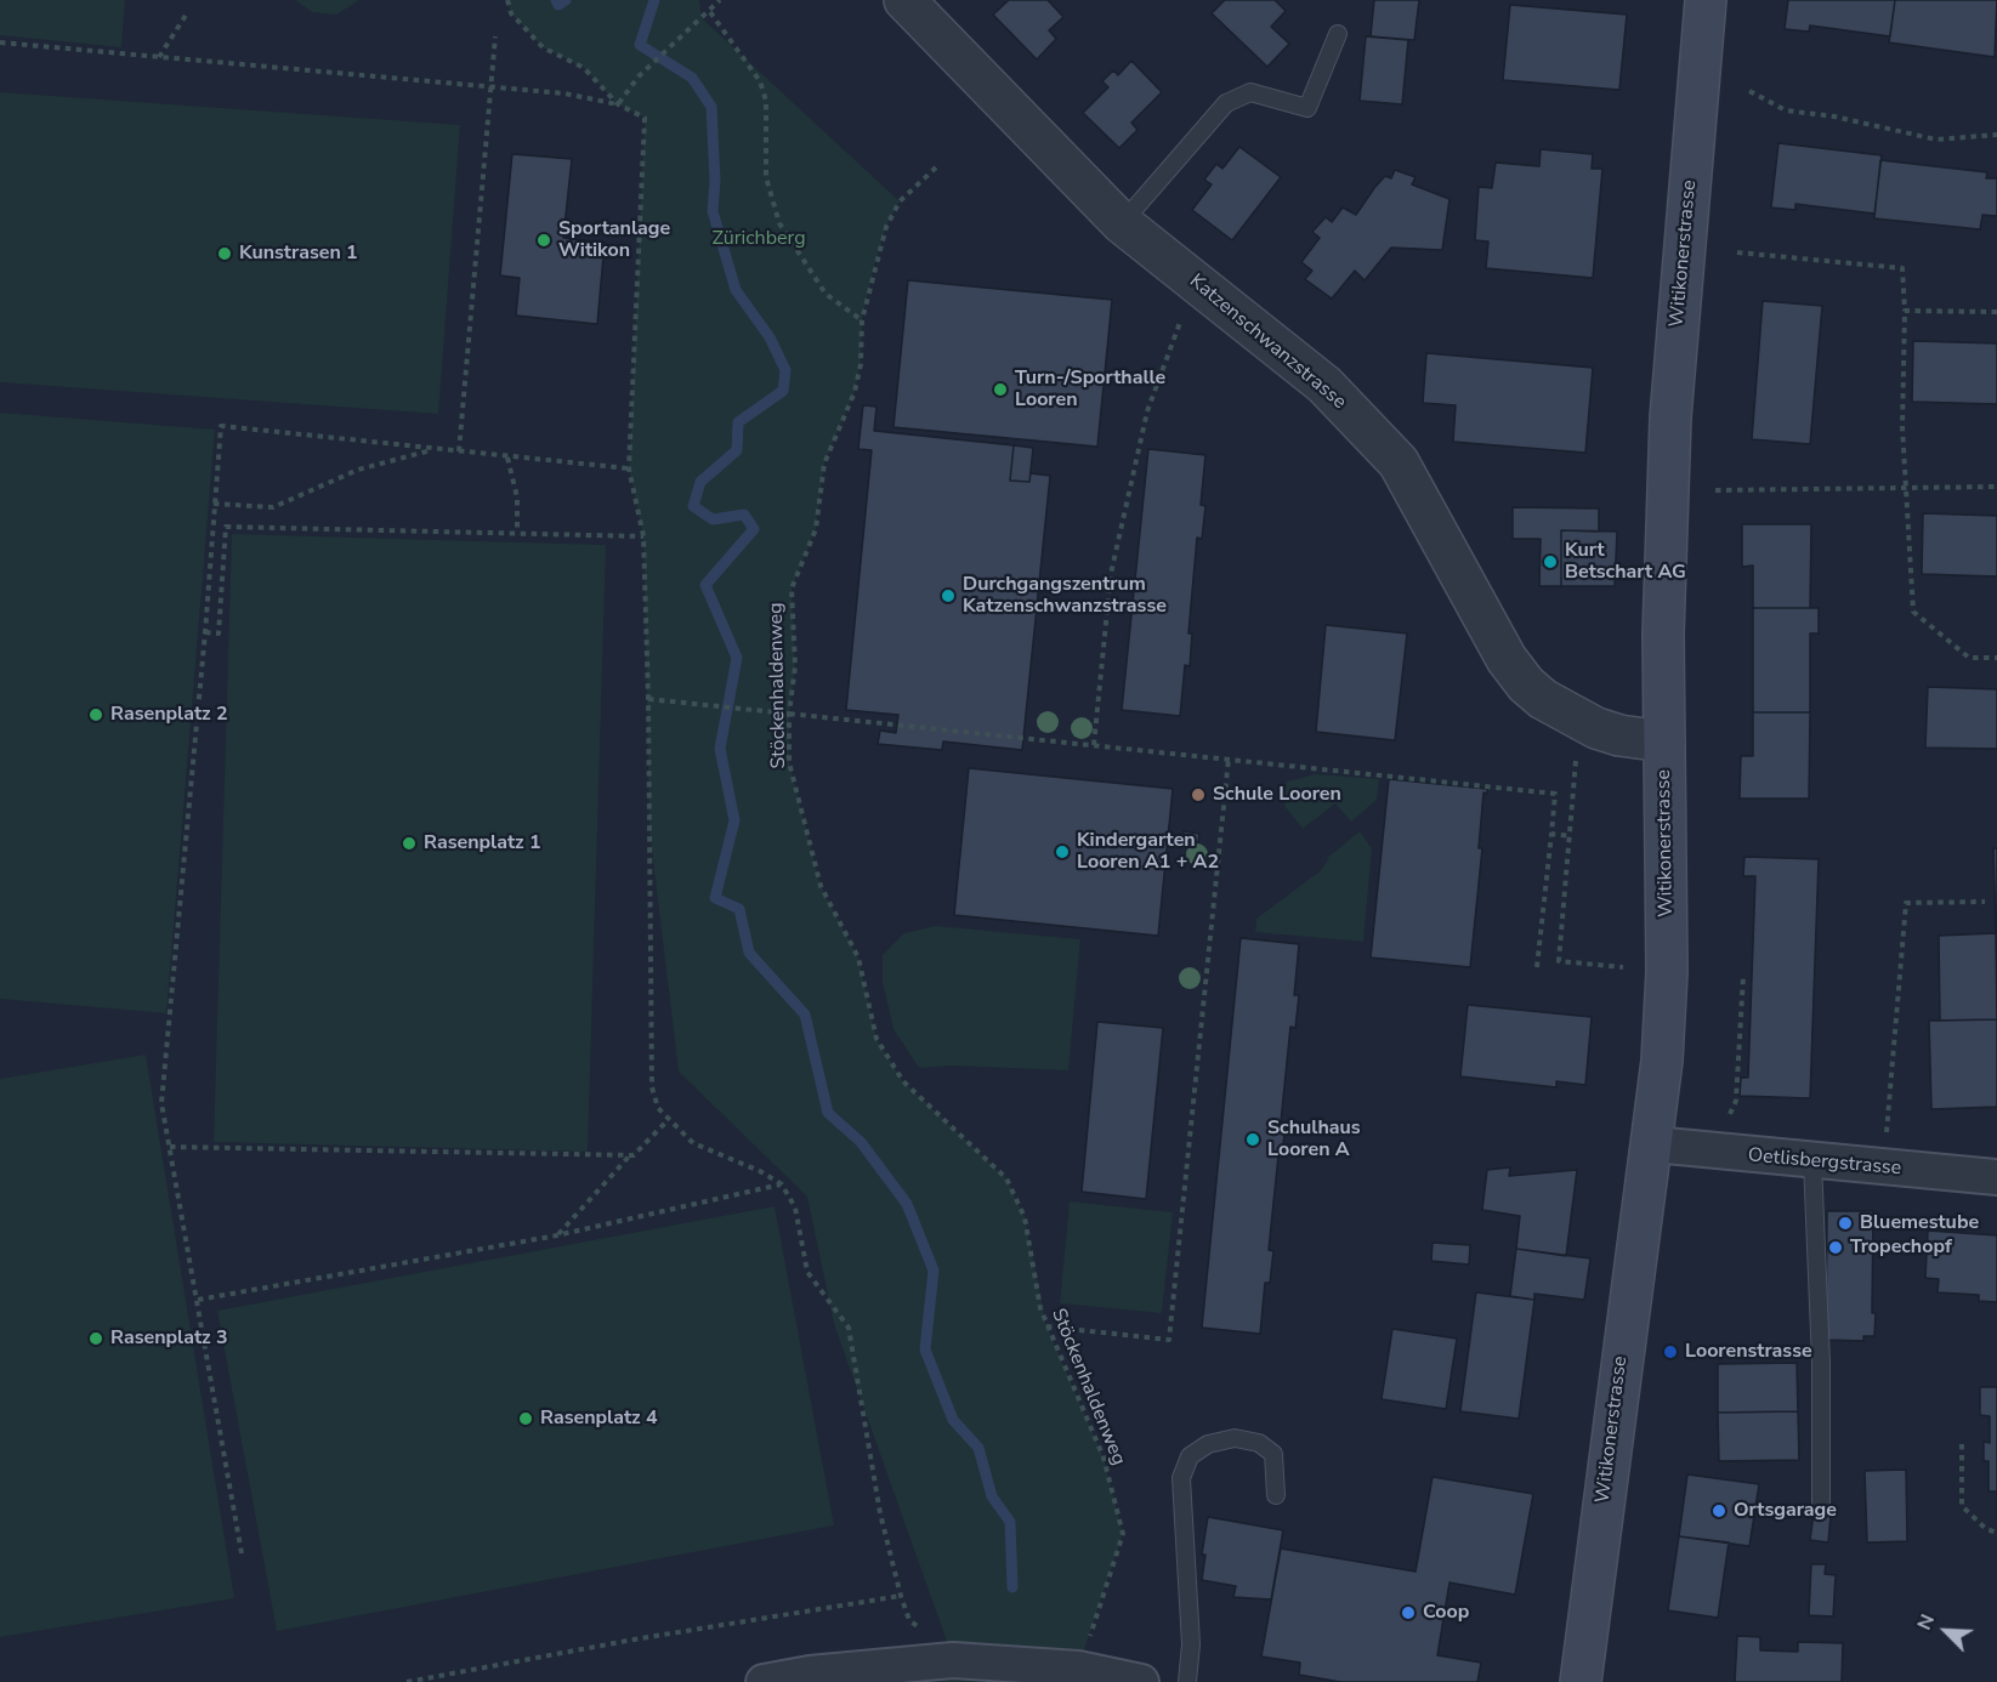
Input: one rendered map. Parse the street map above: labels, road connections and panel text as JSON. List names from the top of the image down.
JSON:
{
  "streets": {
    "main road": ["Witikonerstrasse"],
    "street": ["Katzenschwanzstrasse", "Oetlisbergstrasse"],
    "path": ["Stöckenhaldenweg"]
  },
  "crossings": [
    ["Witikonerstrasse", "Katzenschwanzstrasse"],
    ["Witikonerstrasse", "Oetlisbergstrasse"]
  ],
  "parks": ["Zürichberg"],
  "places": [
    "Sportanlage Witikon",
    "Kunstrasen 1",
    "Turn-/Sporthalle Looren",
    "Kurt Betschart AG",
    "Durchgangszentrum Katzenschwanzstrasse",
    "Rasenplatz 2",
    "Schule Looren",
    "Rasenplatz 1",
    "Kindergarten Looren A1 + A2",
    "Schulhaus Looren A",
    "Bluemestube",
    "Tropechopf",
    "Rasenplatz 3",
    "Loorenstrasse",
    "Rasenplatz 4",
    "Ortsgarage",
    "Coop"
  ],
  "north": "top left"
}
